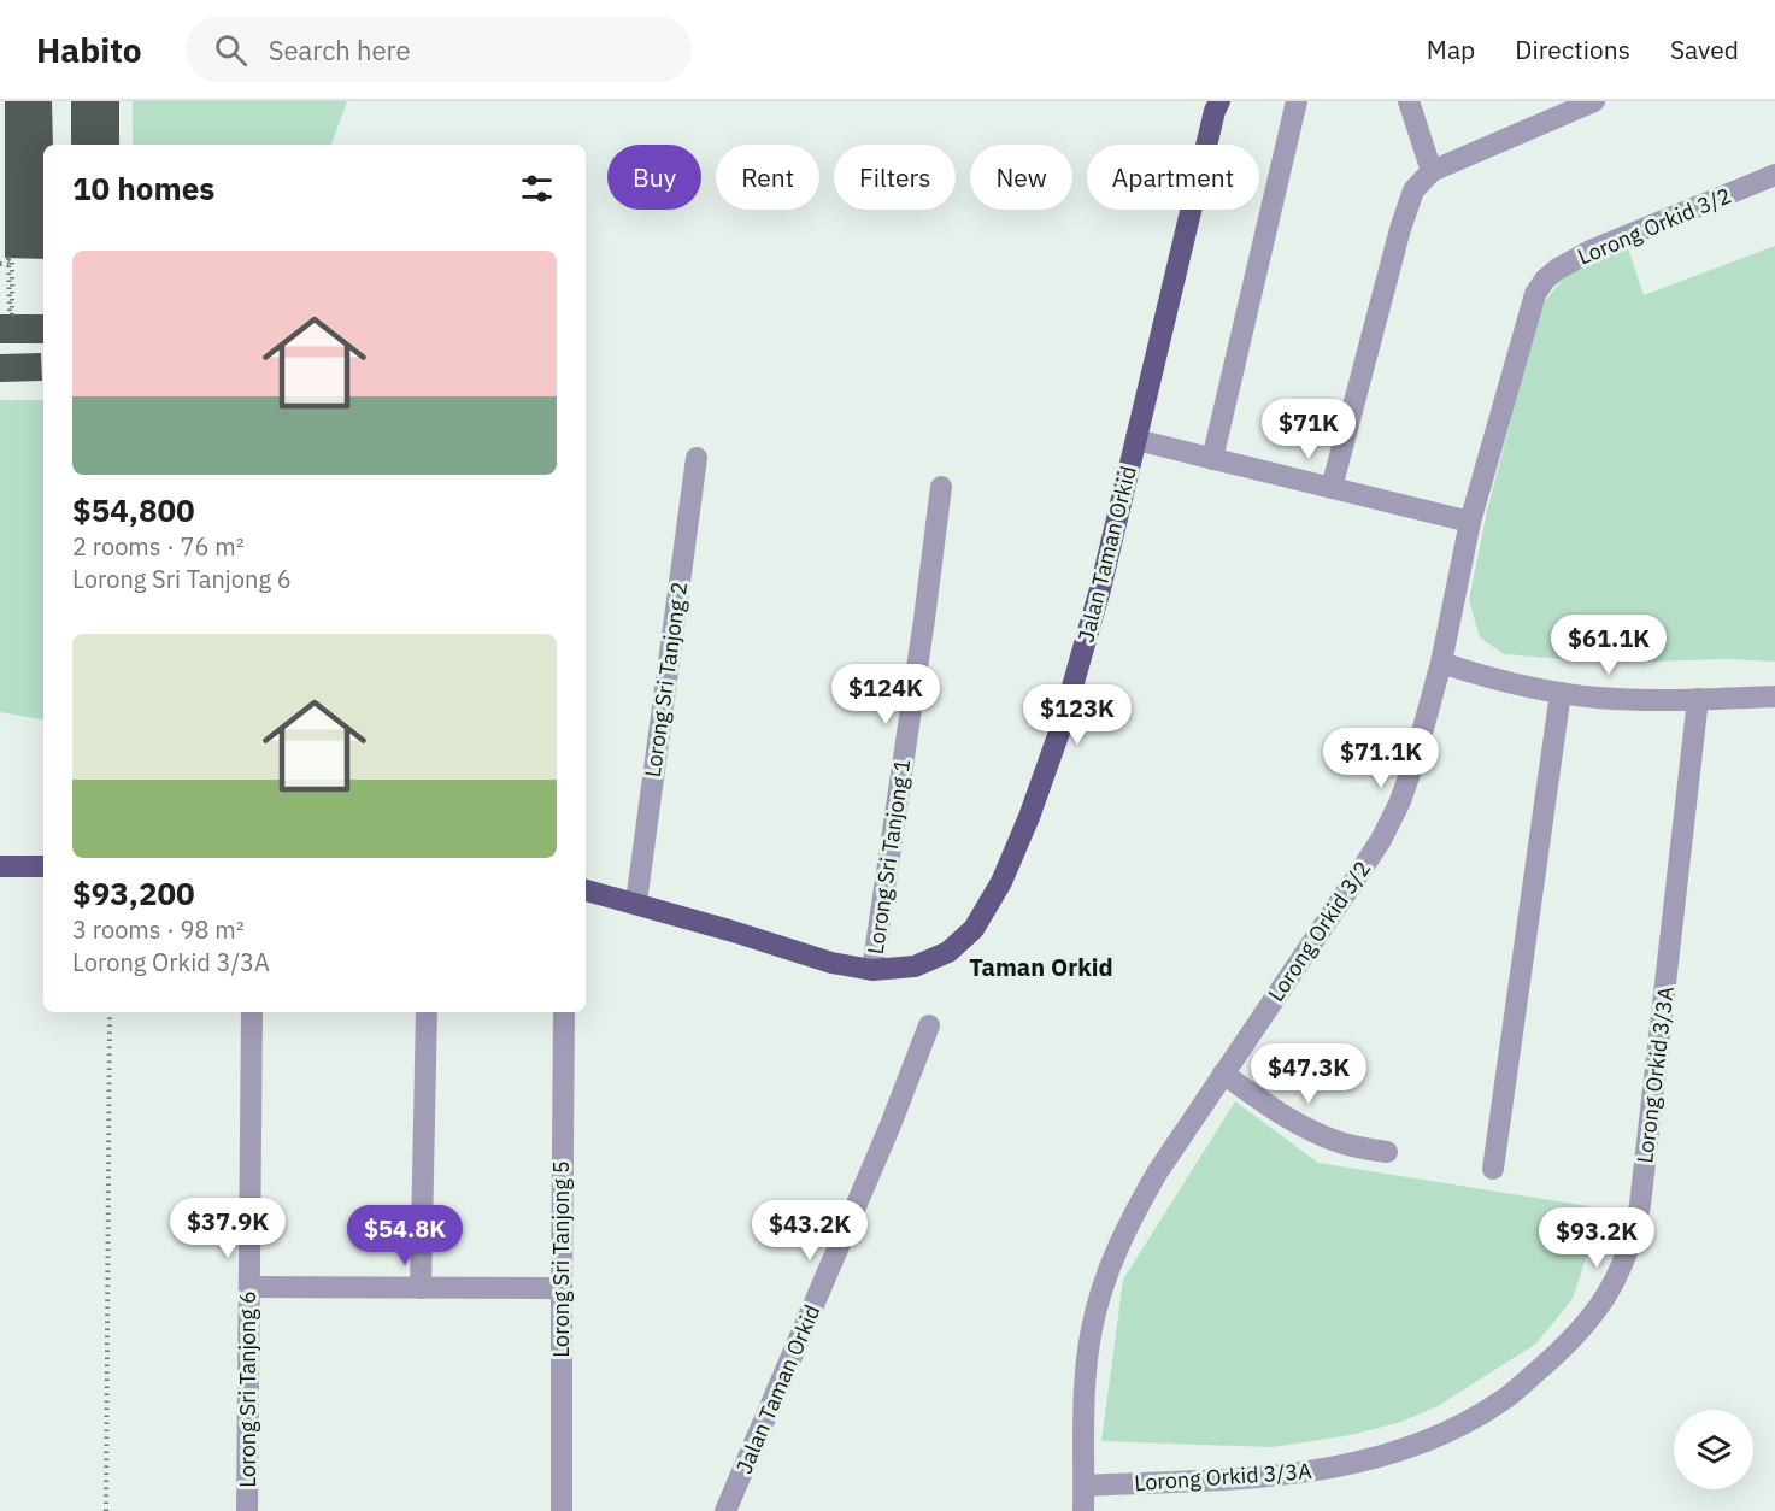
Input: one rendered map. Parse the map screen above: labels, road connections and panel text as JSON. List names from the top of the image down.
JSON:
{
  "streets": {
    "main road": ["Jalan Taman Orkid"],
    "street": [
      "Lorong Orkid 3/2",
      "Lorong Sri Tanjong 2",
      "Lorong Sri Tanjong 1",
      "Lorong Orkid 3/3A",
      "Lorong Sri Tanjong 5",
      "Lorong Sri Tanjong 6"
    ]
  },
  "crossings": [
    ["Lorong Orkid 3/2", "Lorong Orkid 3/3A"],
    ["Jalan Taman Orkid", "Lorong Sri Tanjong 2"],
    ["Jalan Taman Orkid", "Lorong Sri Tanjong 1"]
  ],
  "districts": ["Taman Orkid"],
  "page": {
    "header": "Habito",
    "search": "Search here",
    "nav": ["Map", "Directions", "Saved"],
    "chip": [
      "Buy",
      "Rent",
      "Filters",
      "New",
      "Apartment"
    ],
    "heading": "10 homes",
    "list": [
      {
        "name": "$54,800",
        "note": "2 rooms · 76 m² · Lorong Sri Tanjong 6"
      },
      {
        "name": "$93,200",
        "note": "3 rooms · 98 m² · Lorong Orkid 3/3A"
      }
    ],
    "price": [
      "$71K",
      "$61.1K",
      "$124K",
      "$123K",
      "$71.1K",
      "$47.3K",
      "$37.9K",
      "$43.2K",
      "$54.8K",
      "$93.2K"
    ]
  }
}
